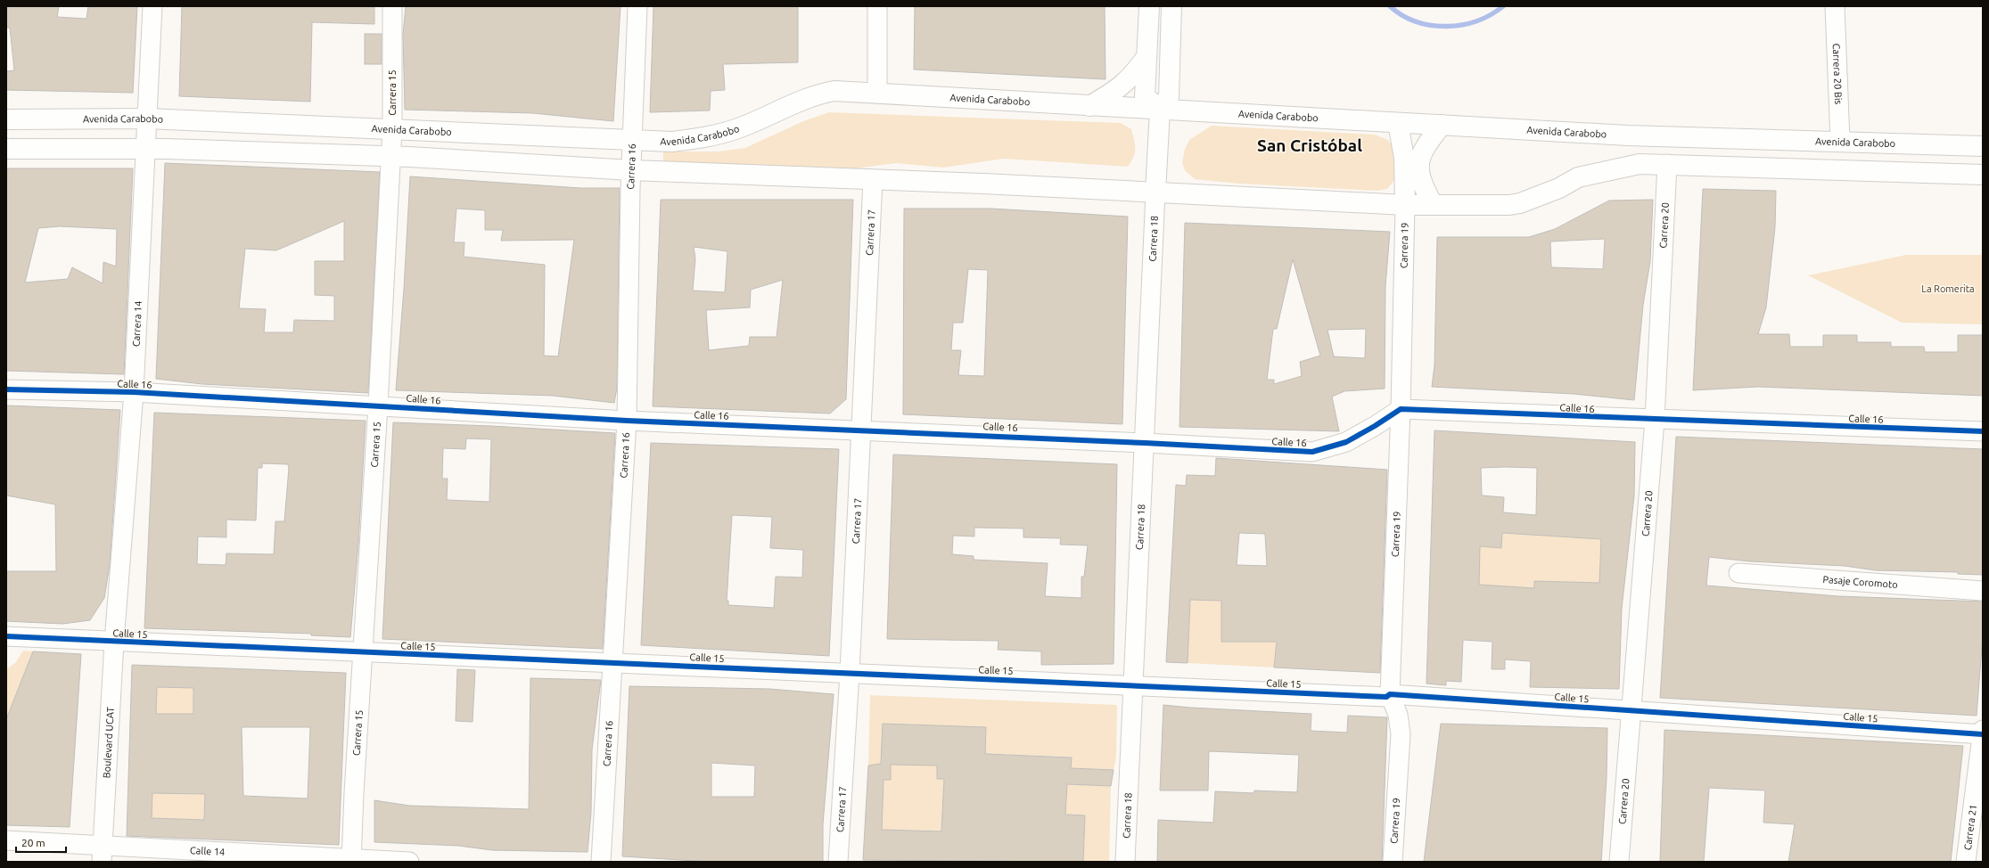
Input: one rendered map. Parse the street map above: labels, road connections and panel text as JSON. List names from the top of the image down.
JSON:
{
  "streets": {
    "main road": ["Avenida Carabobo"],
    "street": [
      "Carrera 20 Bis",
      "Carrera 15",
      "Carrera 16",
      "Carrera 20",
      "Carrera 17",
      "Carrera 18",
      "Carrera 19",
      "Carrera 14",
      "Calle 16",
      "Pasaje Coromoto",
      "Calle 15",
      "Boulevard UCAT",
      "Carrera 21",
      "Calle 14"
    ]
  },
  "crossings": [
    ["Carrera 20 Bis", "Avenida Carabobo"],
    ["Carrera 15", "Avenida Carabobo"],
    ["Carrera 15", "Calle 16"],
    ["Carrera 15", "Calle 15"],
    ["Carrera 15", "Calle 14"],
    ["Avenida Carabobo", "Carrera 16"],
    ["Avenida Carabobo", "Carrera 14"],
    ["Carrera 16", "Calle 16"],
    ["Carrera 16", "Calle 15"],
    ["Carrera 20", "Calle 16"],
    ["Carrera 20", "Calle 15"],
    ["Carrera 17", "Calle 16"],
    ["Carrera 17", "Calle 15"],
    ["Carrera 18", "Calle 16"],
    ["Carrera 18", "Calle 15"],
    ["Carrera 19", "Calle 16"],
    ["Carrera 19", "Calle 15"],
    ["Carrera 14", "Calle 16"],
    ["Carrera 14", "Calle 15"],
    ["Carrera 14", "Boulevard UCAT"],
    ["Calle 15", "Boulevard UCAT"],
    ["Calle 15", "Carrera 21"],
    ["Boulevard UCAT", "Calle 14"]
  ],
  "districts": ["San Cristóbal"],
  "parks": ["La Romerita"],
  "scale_bar": "20 m"
}
